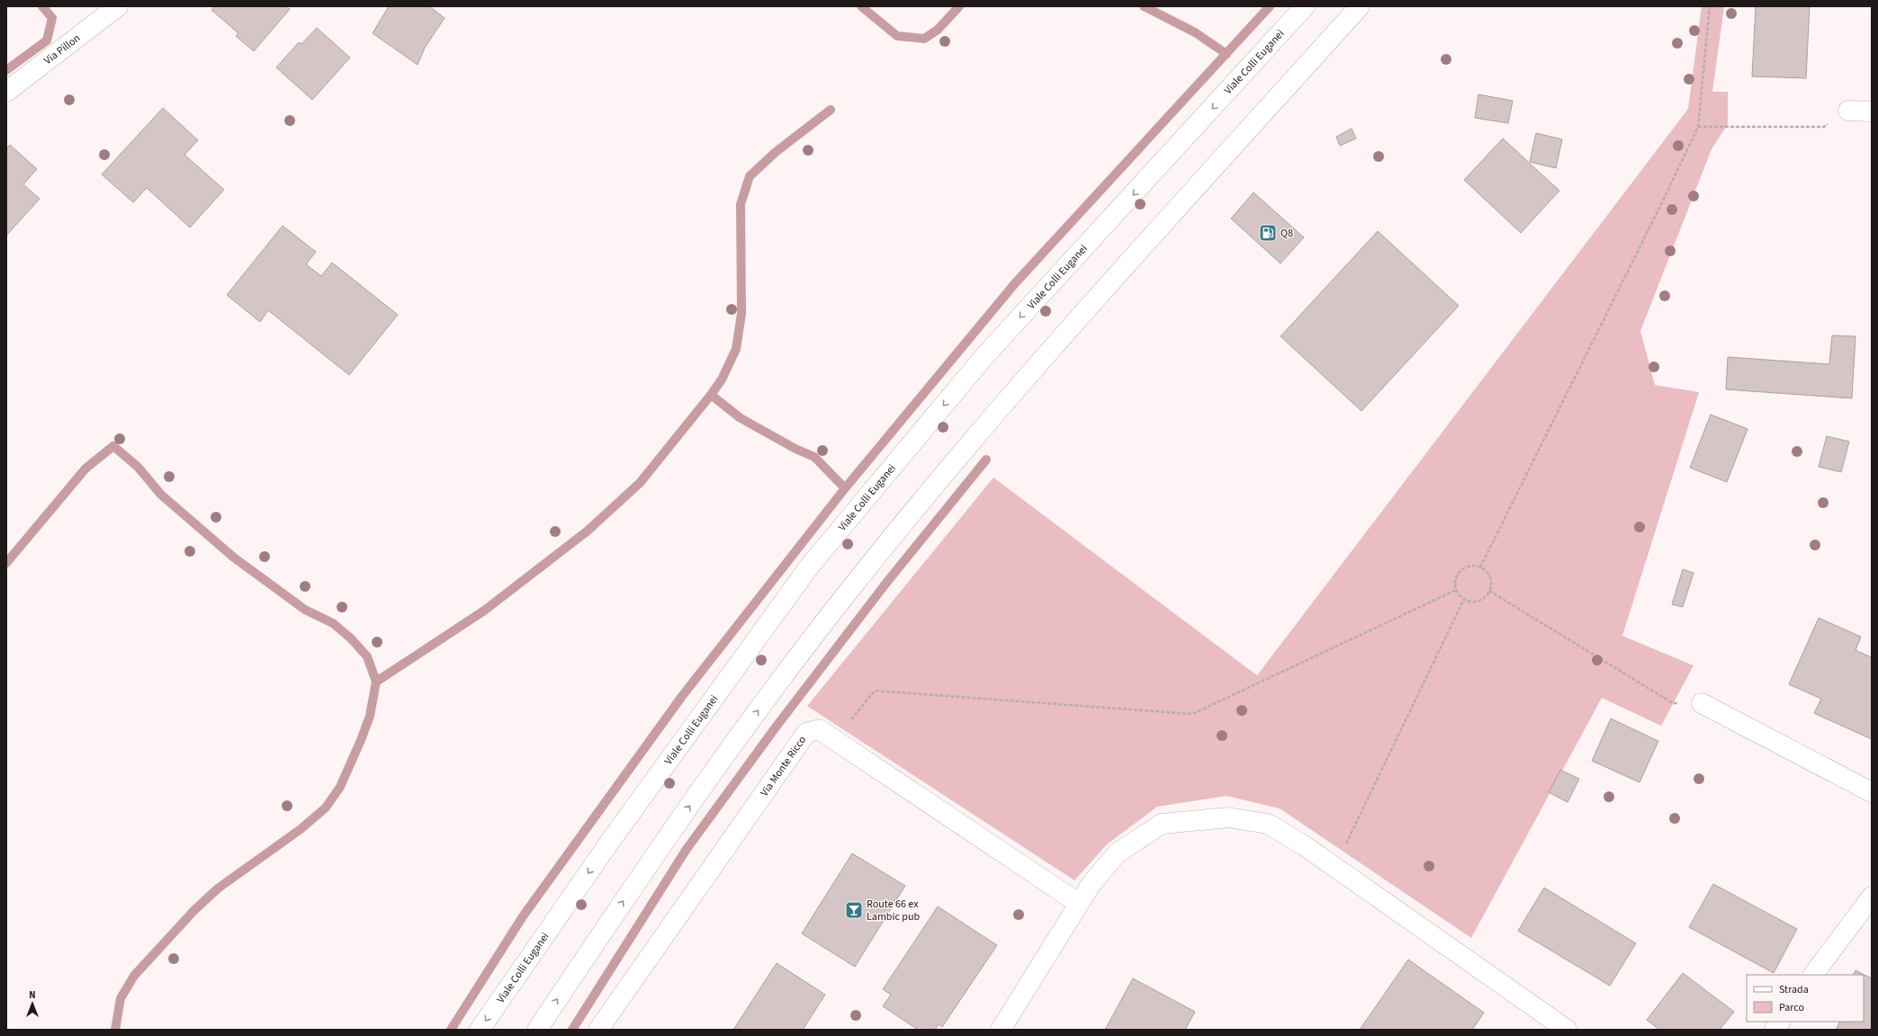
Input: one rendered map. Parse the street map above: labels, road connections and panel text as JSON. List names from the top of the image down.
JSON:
{
  "streets": {
    "main road": ["Via Pillon", "Viale Colli Euganei", "Via Monte Ricco"]
  },
  "places": {
    "fuel station": ["Q8"],
    "bar": ["Route 66 ex Lambic pub"]
  },
  "legend": ["Strada", "Parco"],
  "north": "top"
}
